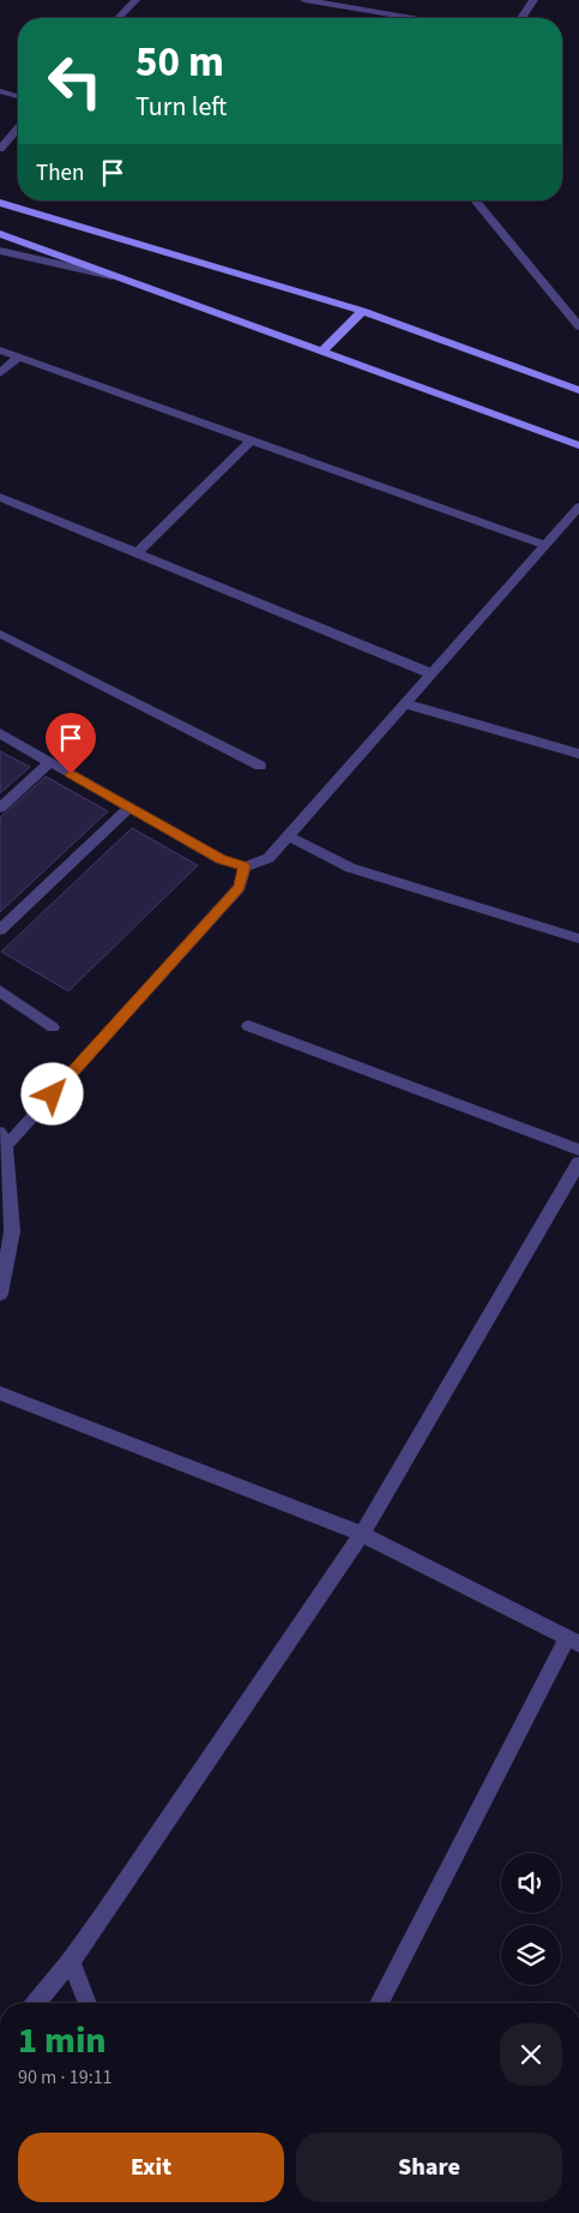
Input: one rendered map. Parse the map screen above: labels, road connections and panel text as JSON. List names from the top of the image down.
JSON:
{
  "page": {
    "turn": ["50 m", "Turn left"],
    "then": "Then",
    "heading": ["1 min", "90 m · 19:11"],
    "buttons": ["Exit", "Share"]
  }
}
